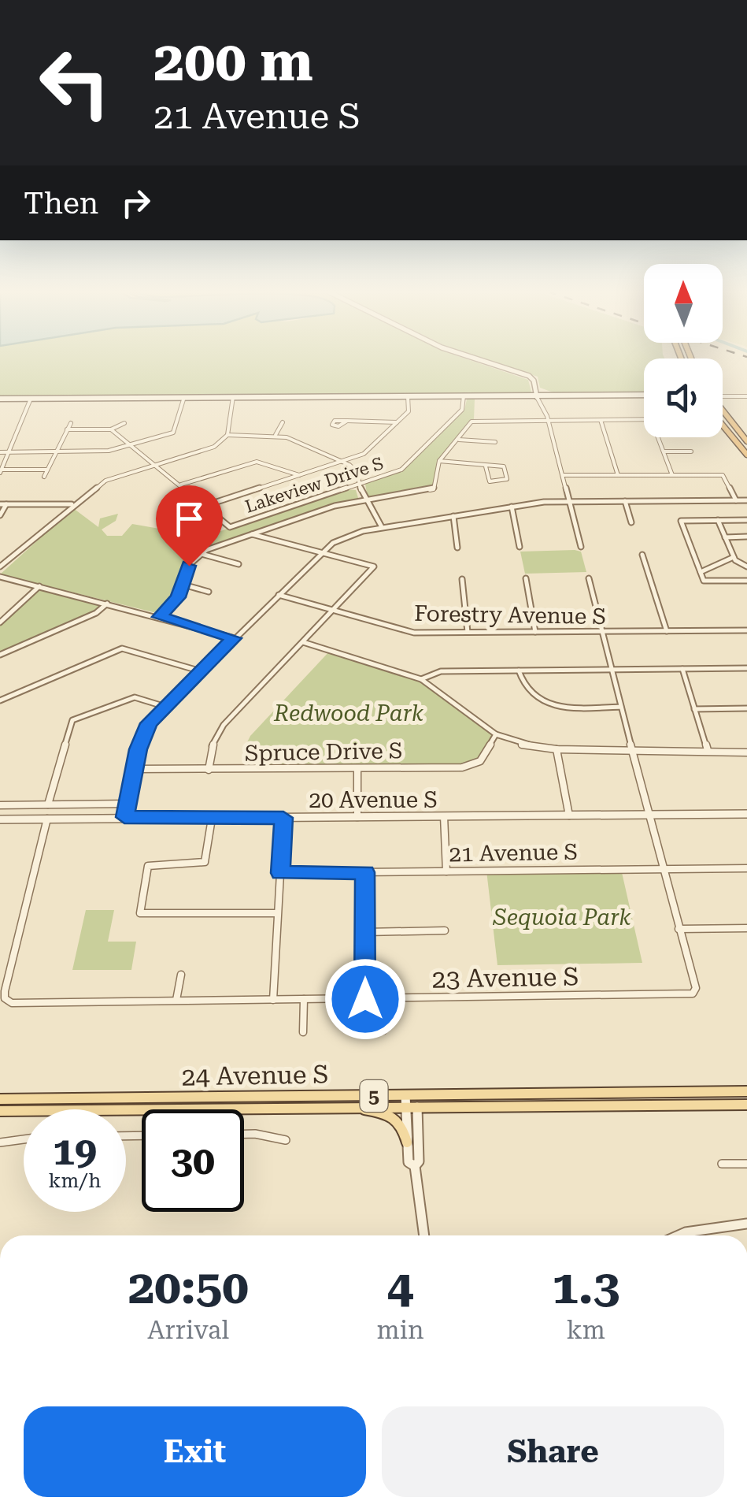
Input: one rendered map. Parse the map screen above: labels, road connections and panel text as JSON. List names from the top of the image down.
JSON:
{
  "streets": {
    "main road": ["24 Avenue S", "5"],
    "street": [
      "Lakeview Drive S",
      "Forestry Avenue S",
      "Spruce Drive S",
      "20 Avenue S",
      "21 Avenue S",
      "23 Avenue S"
    ]
  },
  "crossings": [
    ["20 Avenue S", "23 Avenue S"]
  ],
  "parks": ["Redwood Park", "Sequoia Park"],
  "north": "top",
  "page": {
    "turn": ["200 m", "21 Avenue S"],
    "then": "Then",
    "speed": "19 km/h",
    "limit": "30",
    "eta": [
      "20:50",
      "Arrival",
      "4",
      "min",
      "1.3",
      "km"
    ],
    "buttons": ["Exit", "Share"]
  }
}
